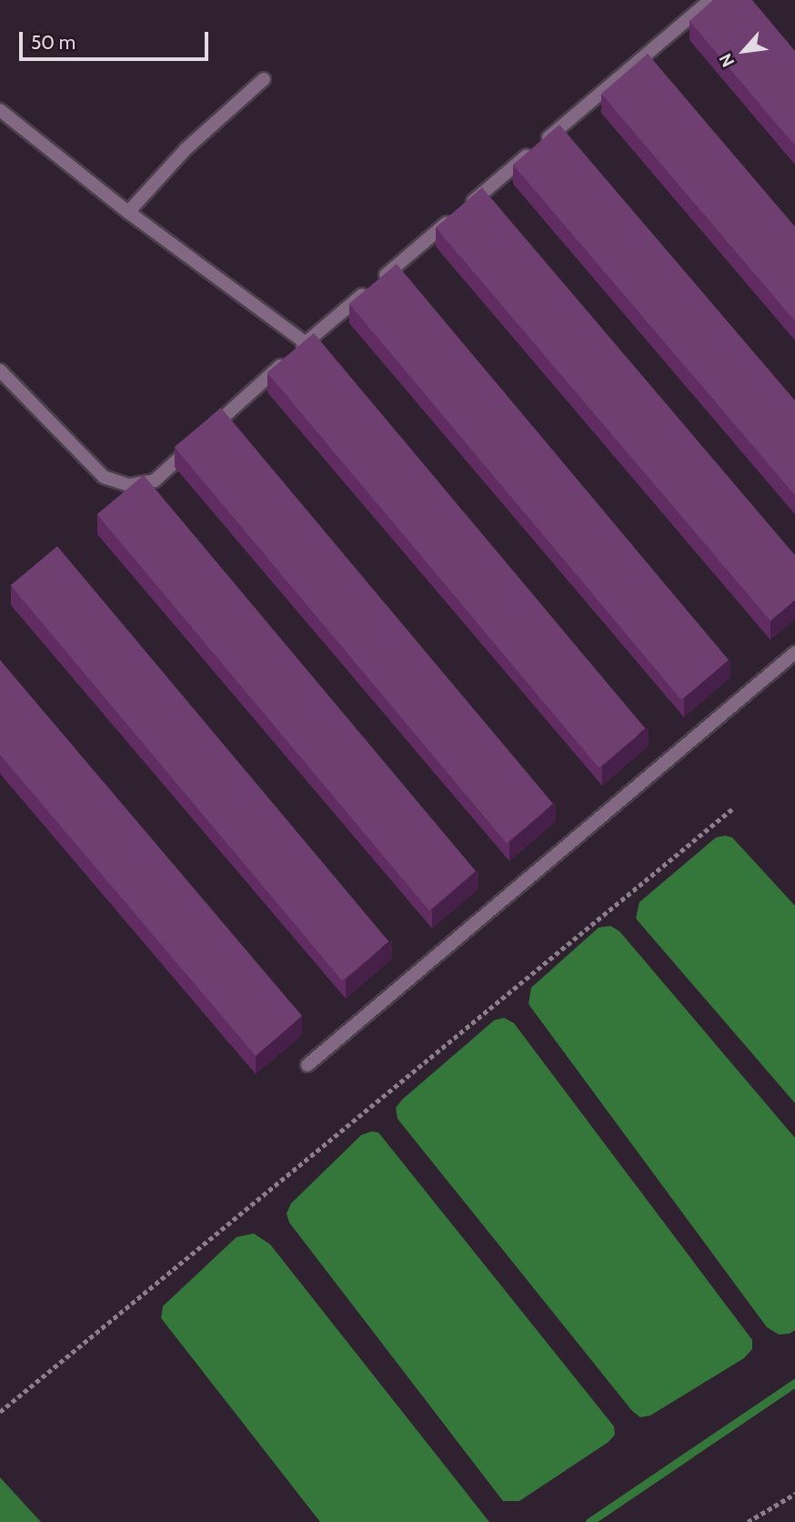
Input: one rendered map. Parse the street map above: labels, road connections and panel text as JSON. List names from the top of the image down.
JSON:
{
  "scale_bar": "50 m",
  "north": "bottom left"
}
